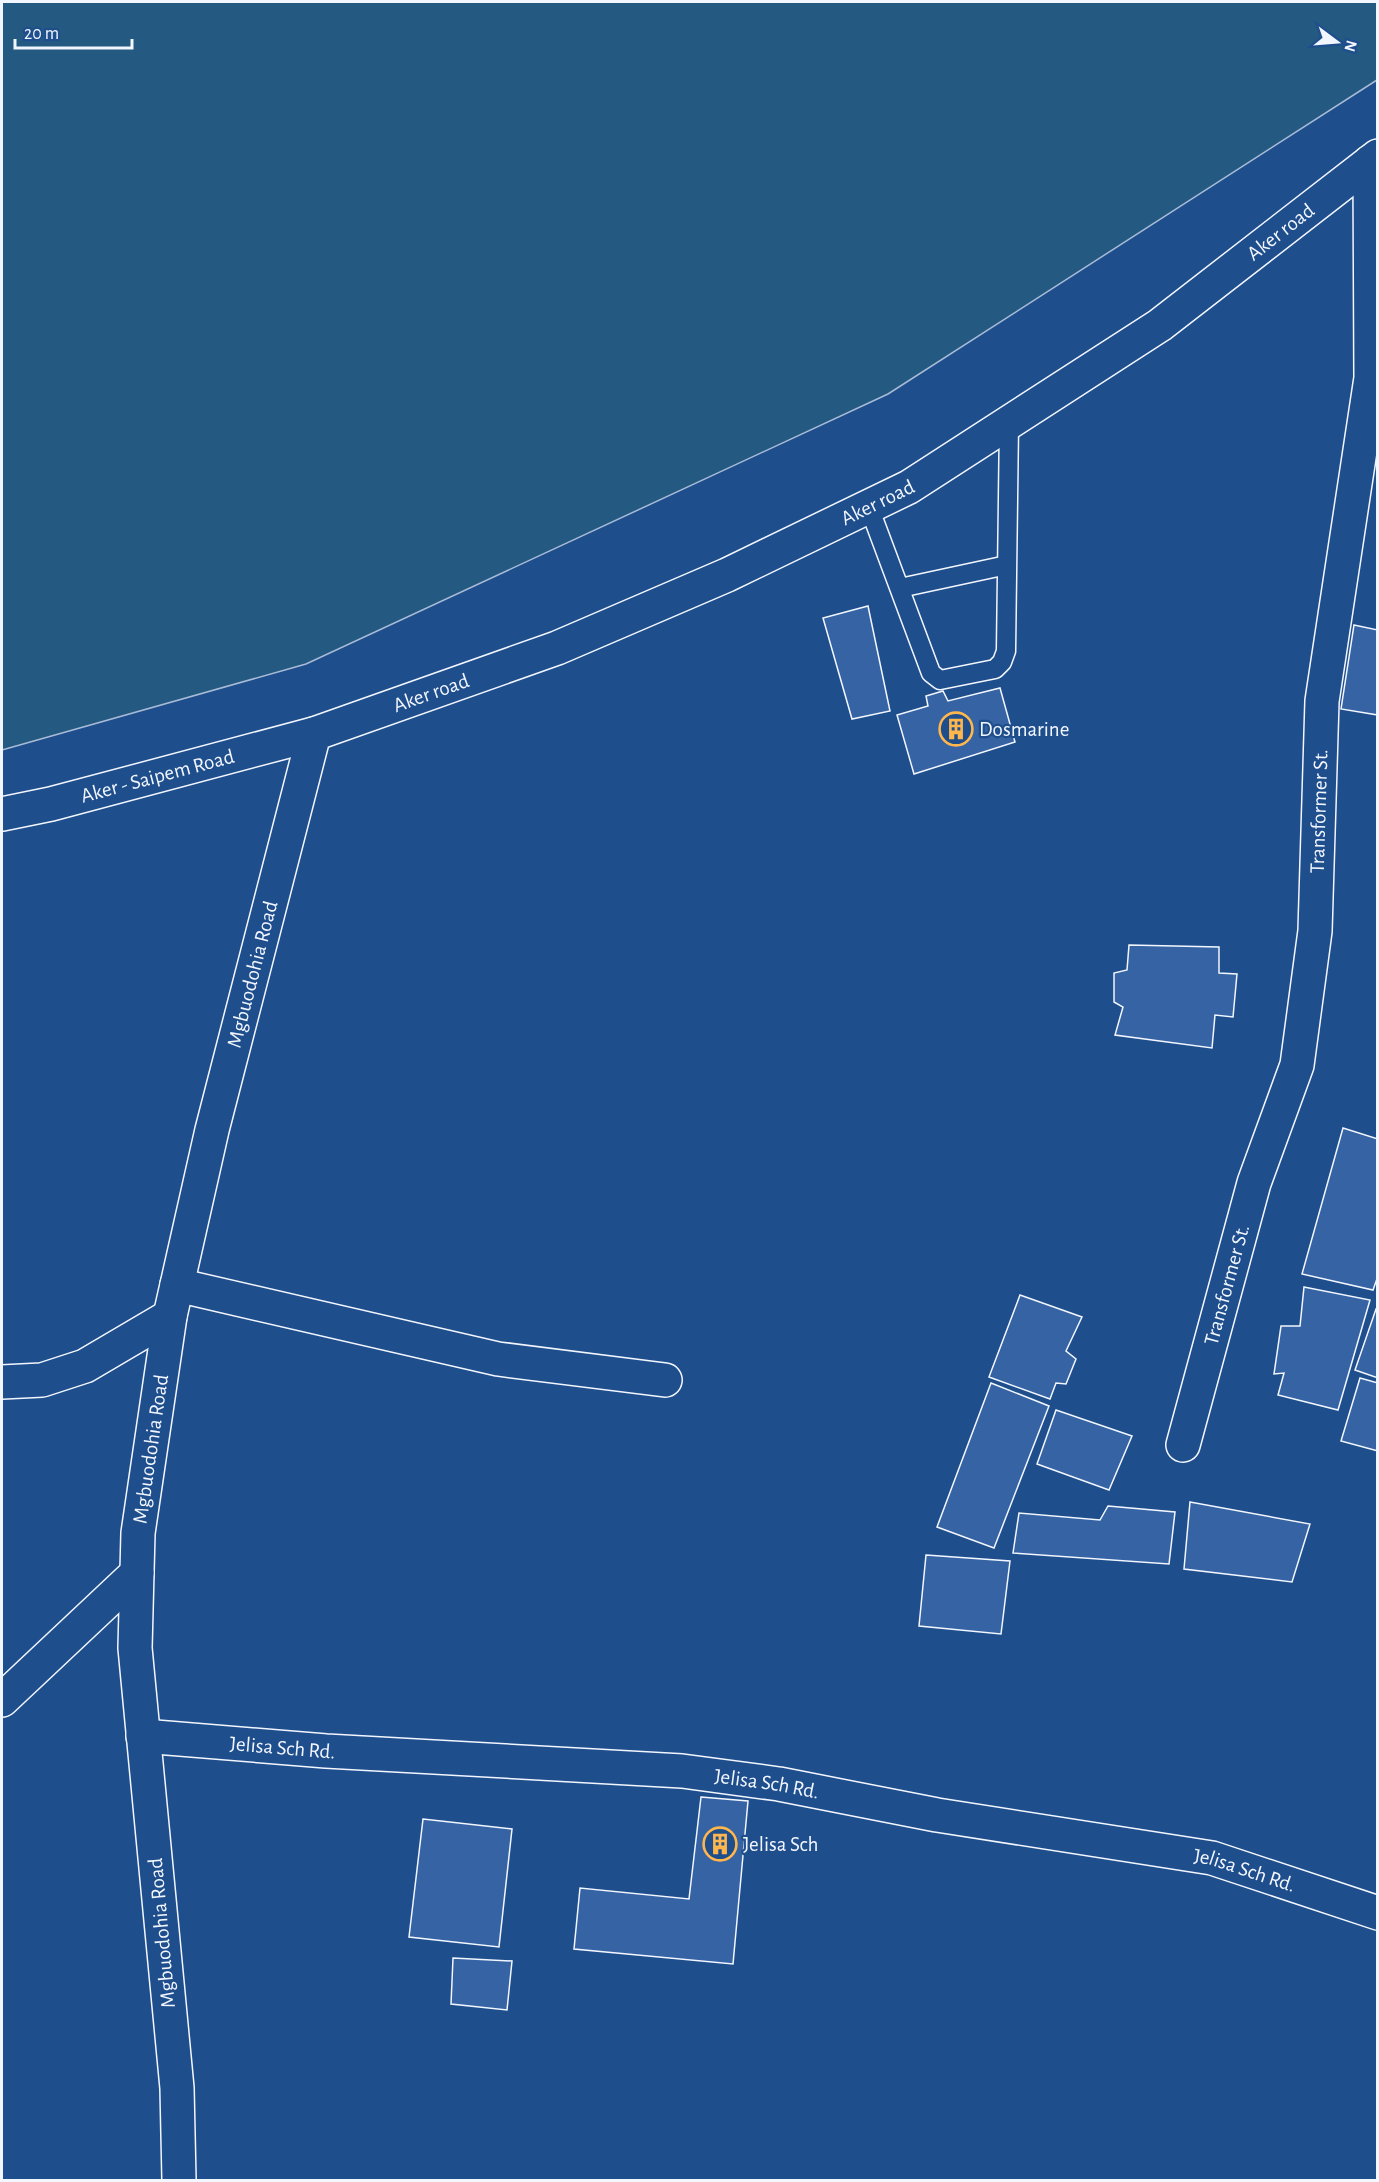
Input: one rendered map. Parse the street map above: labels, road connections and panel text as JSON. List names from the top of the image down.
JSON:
{
  "streets": {
    "street": [
      "Aker road",
      "Aker - Saipem Road",
      "Transformer St.",
      "Mgbuodohia Road",
      "Jelisa Sch Rd."
    ]
  },
  "crossings": [
    ["Aker road", "Aker - Saipem Road"],
    ["Aker road", "Transformer St."],
    ["Aker road", "Mgbuodohia Road"],
    ["Aker - Saipem Road", "Mgbuodohia Road"],
    ["Mgbuodohia Road", "Jelisa Sch Rd."]
  ],
  "places": {
    "building": ["Dosmarine", "Jelisa Sch"]
  },
  "scale_bar": "20 m",
  "north": "right"
}
